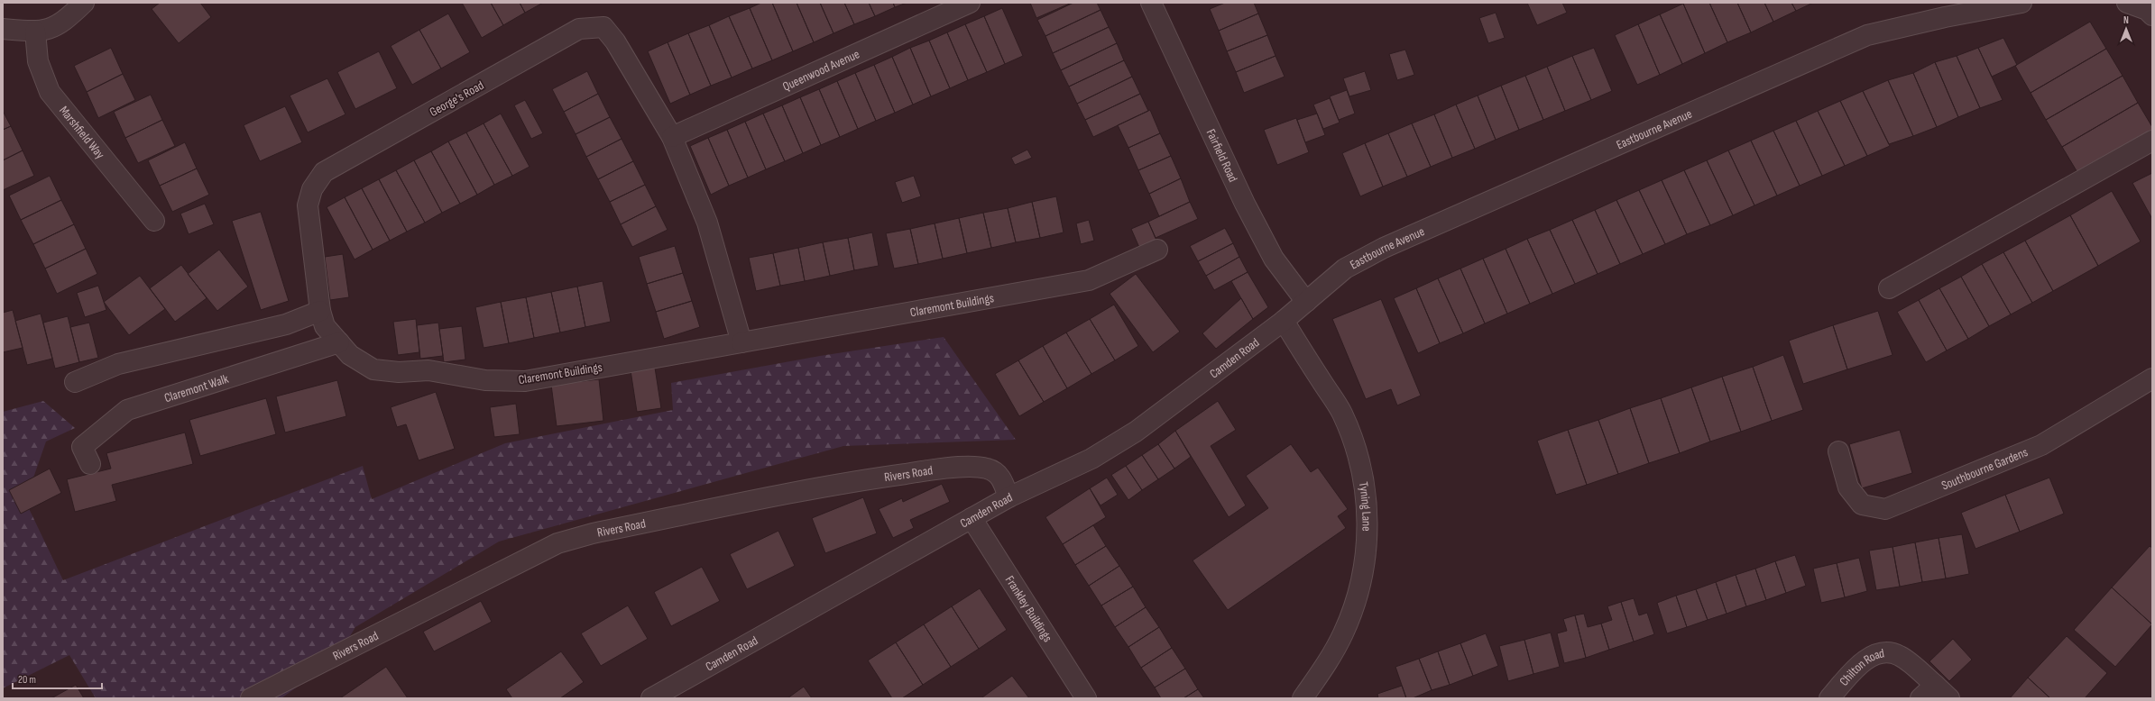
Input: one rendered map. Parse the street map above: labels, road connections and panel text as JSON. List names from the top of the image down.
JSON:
{
  "streets": {
    "street": [
      "Queenwood Avenue",
      "George's Road",
      "Eastbourne Avenue",
      "Marshfield Way",
      "Fairfield Road",
      "Claremont Buildings",
      "Camden Road",
      "Claremont Walk",
      "Southbourne Gardens",
      "Rivers Road",
      "Tyning Lane",
      "Frankley Buildings",
      "Chilton Road"
    ]
  },
  "crossings": [
    ["Queenwood Avenue", "George's Road"],
    ["George's Road", "Claremont Buildings"],
    ["Eastbourne Avenue", "Fairfield Road"],
    ["Eastbourne Avenue", "Camden Road"],
    ["Fairfield Road", "Camden Road"],
    ["Claremont Buildings", "Claremont Walk"],
    ["Camden Road", "Rivers Road"],
    ["Camden Road", "Tyning Lane"],
    ["Camden Road", "Frankley Buildings"]
  ],
  "scale_bar": "20 m",
  "north": "top"
}
